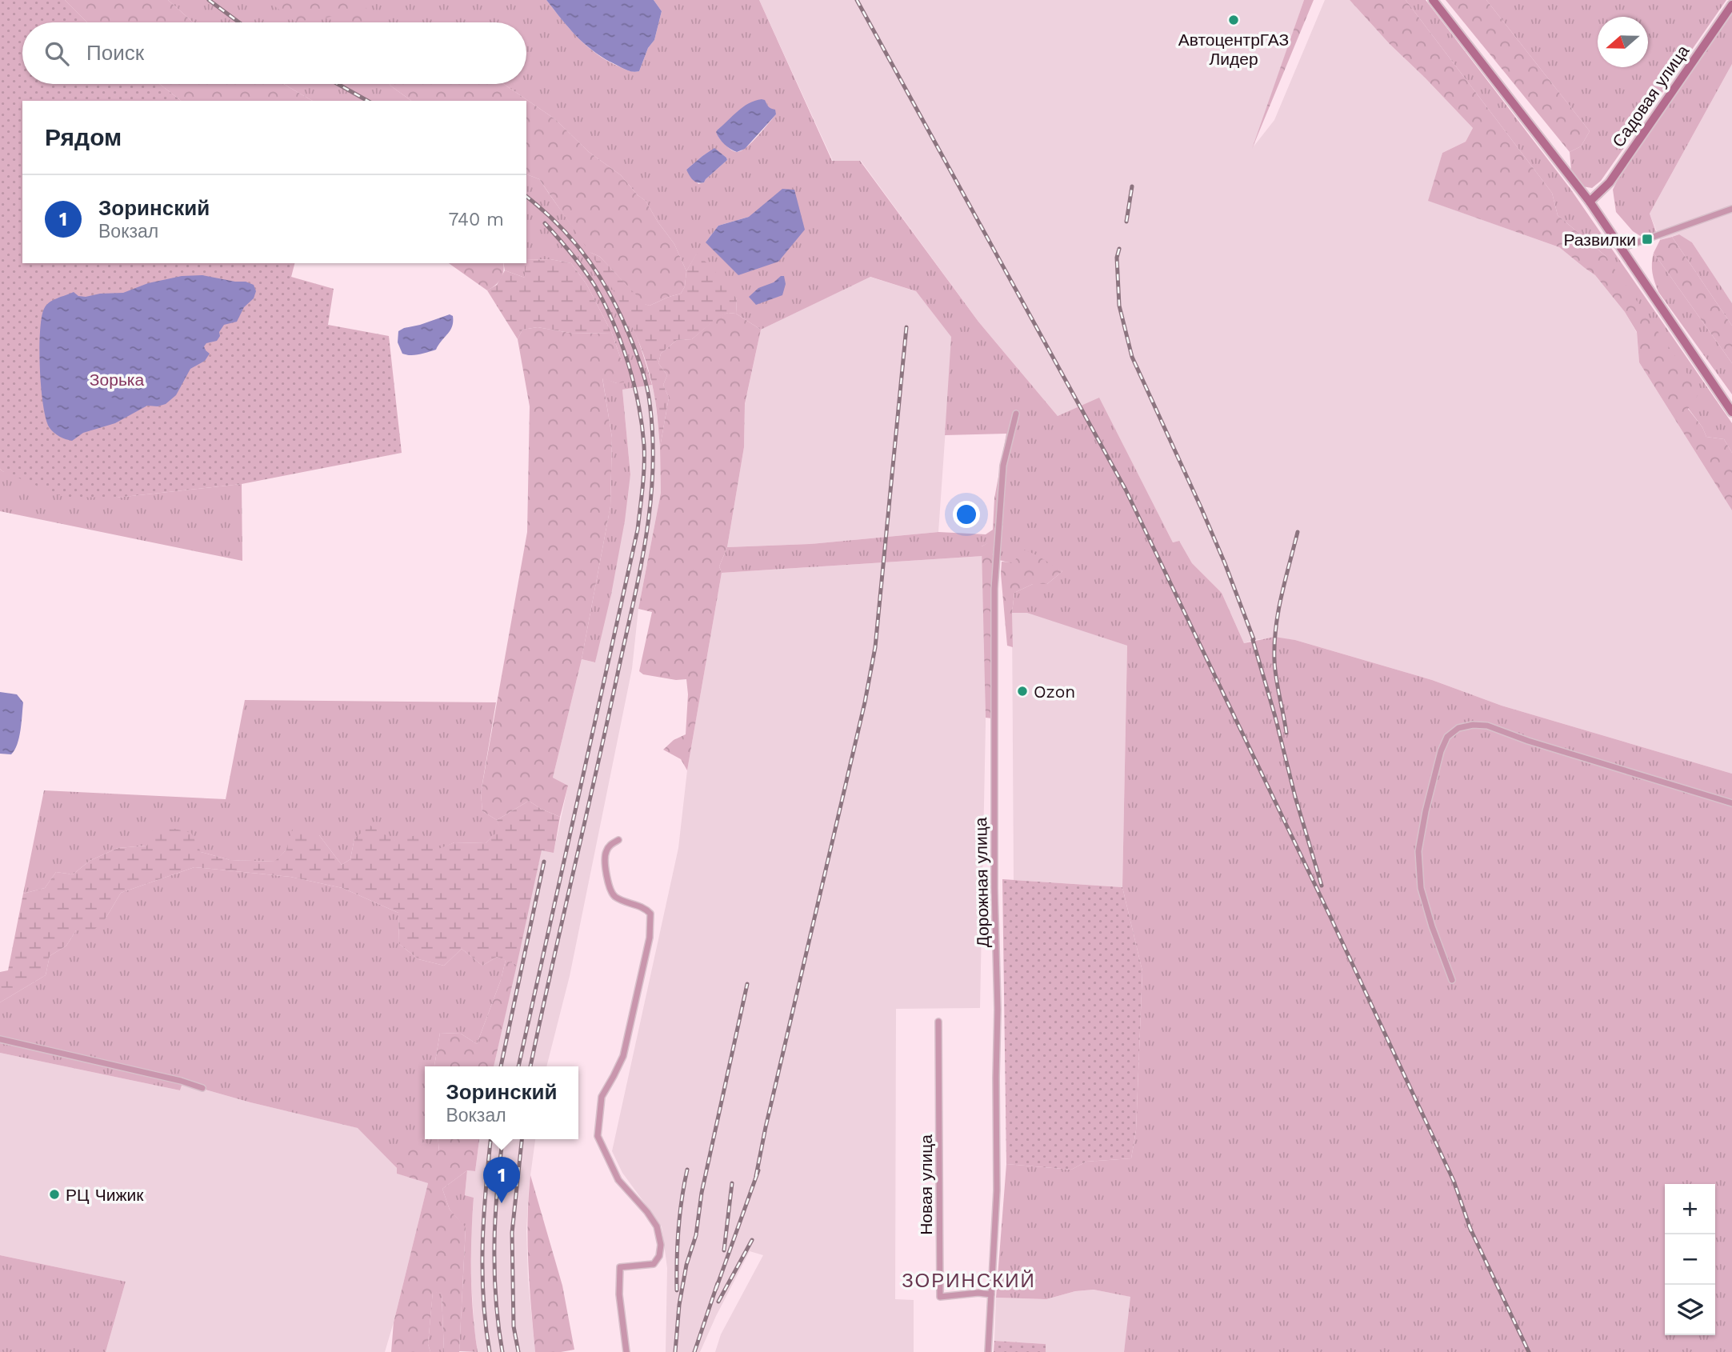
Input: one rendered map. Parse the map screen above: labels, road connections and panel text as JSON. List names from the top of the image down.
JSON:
{
  "streets": {
    "main road": ["Садовая улица"],
    "street": ["Дорожная улица", "Новая улица"]
  },
  "crossings": [
    ["Дорожная улица", "Новая улица"]
  ],
  "districts": ["ЗОРИНСКИЙ"],
  "parks": ["Зорька"],
  "places": {
    "other": ["АвтоцентрГАЗ Лидер", "Ozon", "РЦ Чижик"],
    "transit": ["Развилки"]
  },
  "north": "left",
  "page": {
    "search": "Поиск",
    "heading": "Рядом",
    "list": [
      {
        "mark": "1",
        "name": "Зоринский",
        "note": "Вокзал",
        "value": "740 m"
      }
    ],
    "popup": ["Зоринский", "Вокзал"],
    "pins": "1",
    "map_buttons": ["+", "−"]
  }
}
